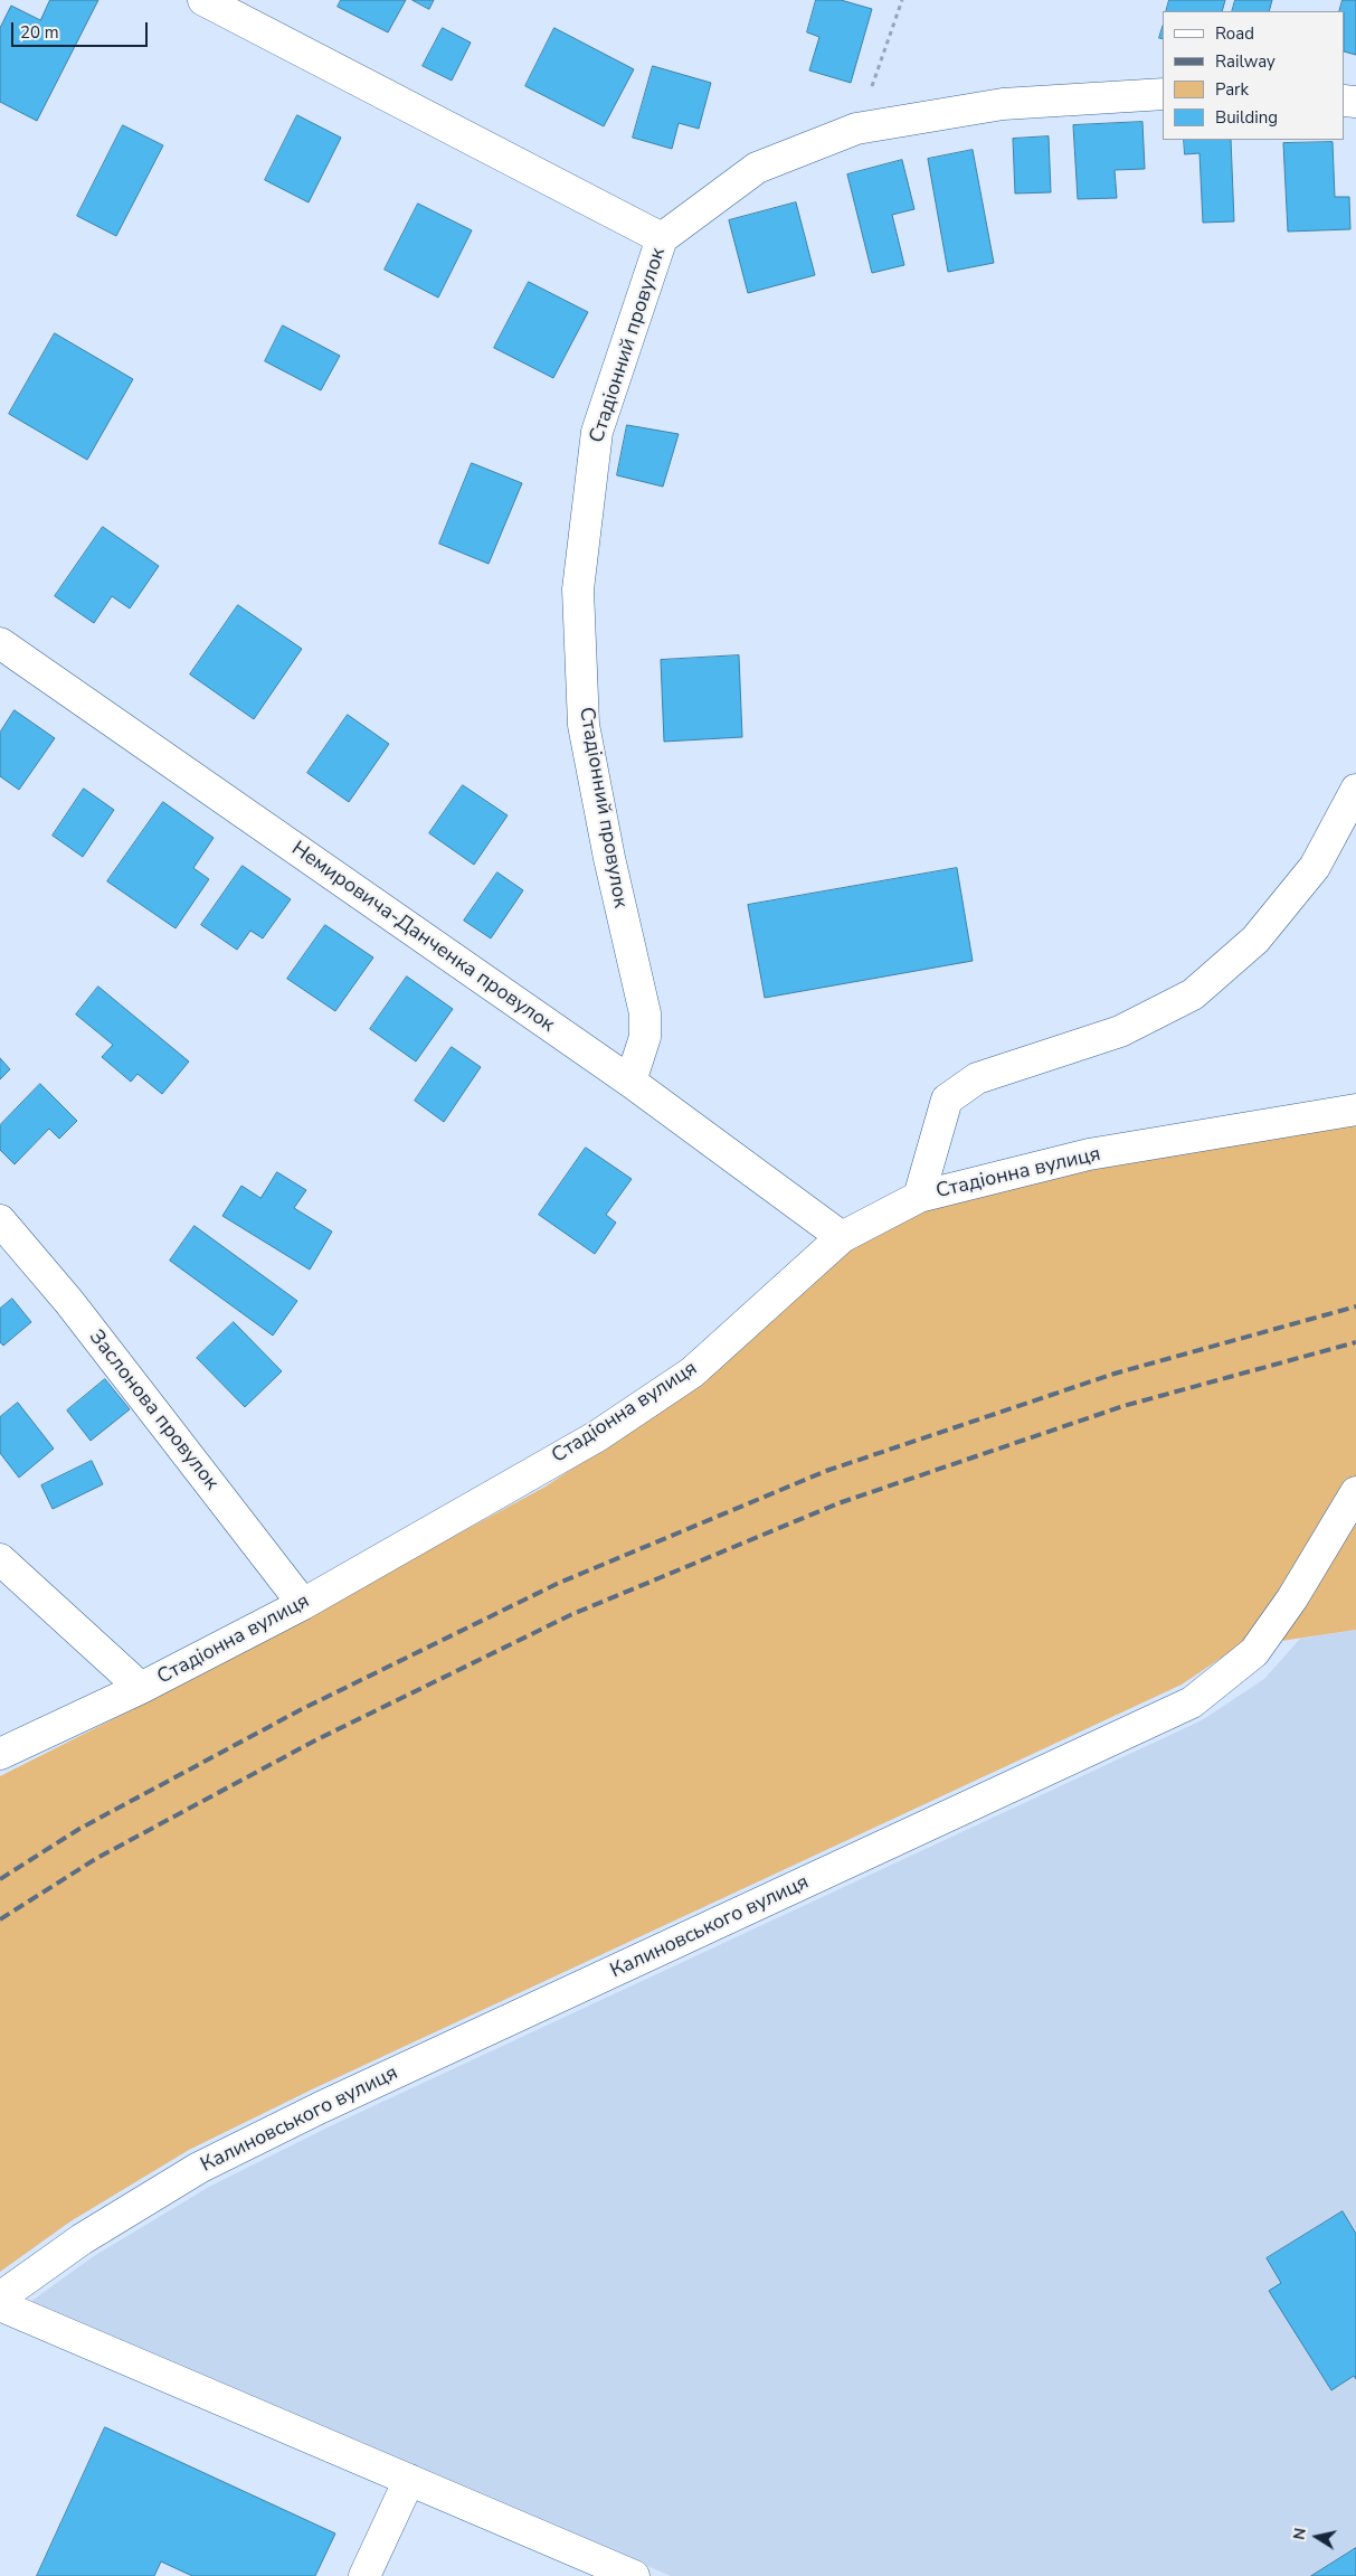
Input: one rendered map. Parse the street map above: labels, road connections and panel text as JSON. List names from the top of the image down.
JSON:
{
  "streets": {
    "street": [
      "Стадіонний провулок",
      "Немировича-Данченка провулок",
      "Стадіонна вулиця",
      "Заслонова провулок",
      "Калиновського вулиця"
    ]
  },
  "crossings": [
    ["Стадіонний провулок", "Немировича-Данченка провулок"],
    ["Немировича-Данченка провулок", "Стадіонна вулиця"],
    ["Стадіонна вулиця", "Заслонова провулок"]
  ],
  "legend": [
    "Road",
    "Railway",
    "Park",
    "Building"
  ],
  "scale_bar": "20 m",
  "north": "left"
}
